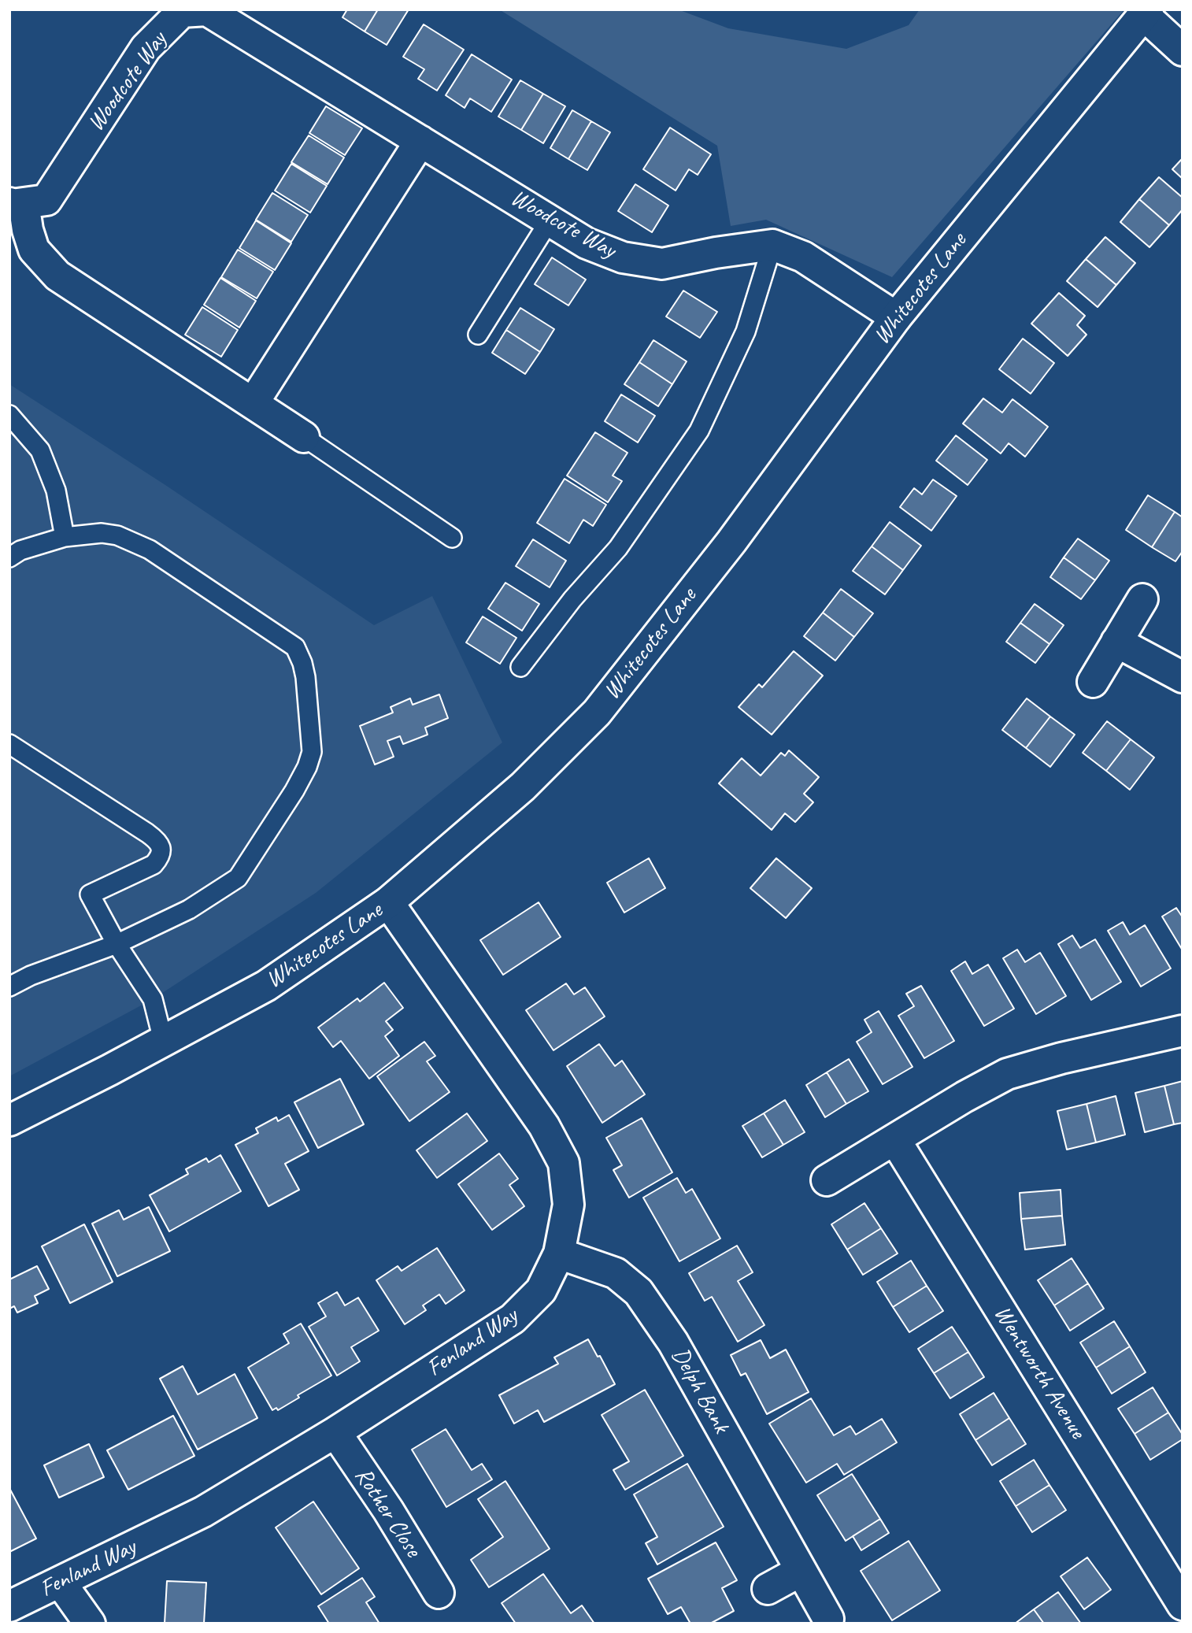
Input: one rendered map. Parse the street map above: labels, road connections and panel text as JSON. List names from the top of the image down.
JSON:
{
  "streets": {
    "street": [
      "Woodcote Way",
      "Whitecotes Lane",
      "Fenland Way",
      "Wentworth Avenue",
      "Delph Bank",
      "Rother Close"
    ]
  },
  "crossings": [
    ["Woodcote Way", "Whitecotes Lane"],
    ["Whitecotes Lane", "Fenland Way"],
    ["Fenland Way", "Delph Bank"],
    ["Fenland Way", "Rother Close"]
  ]
}
